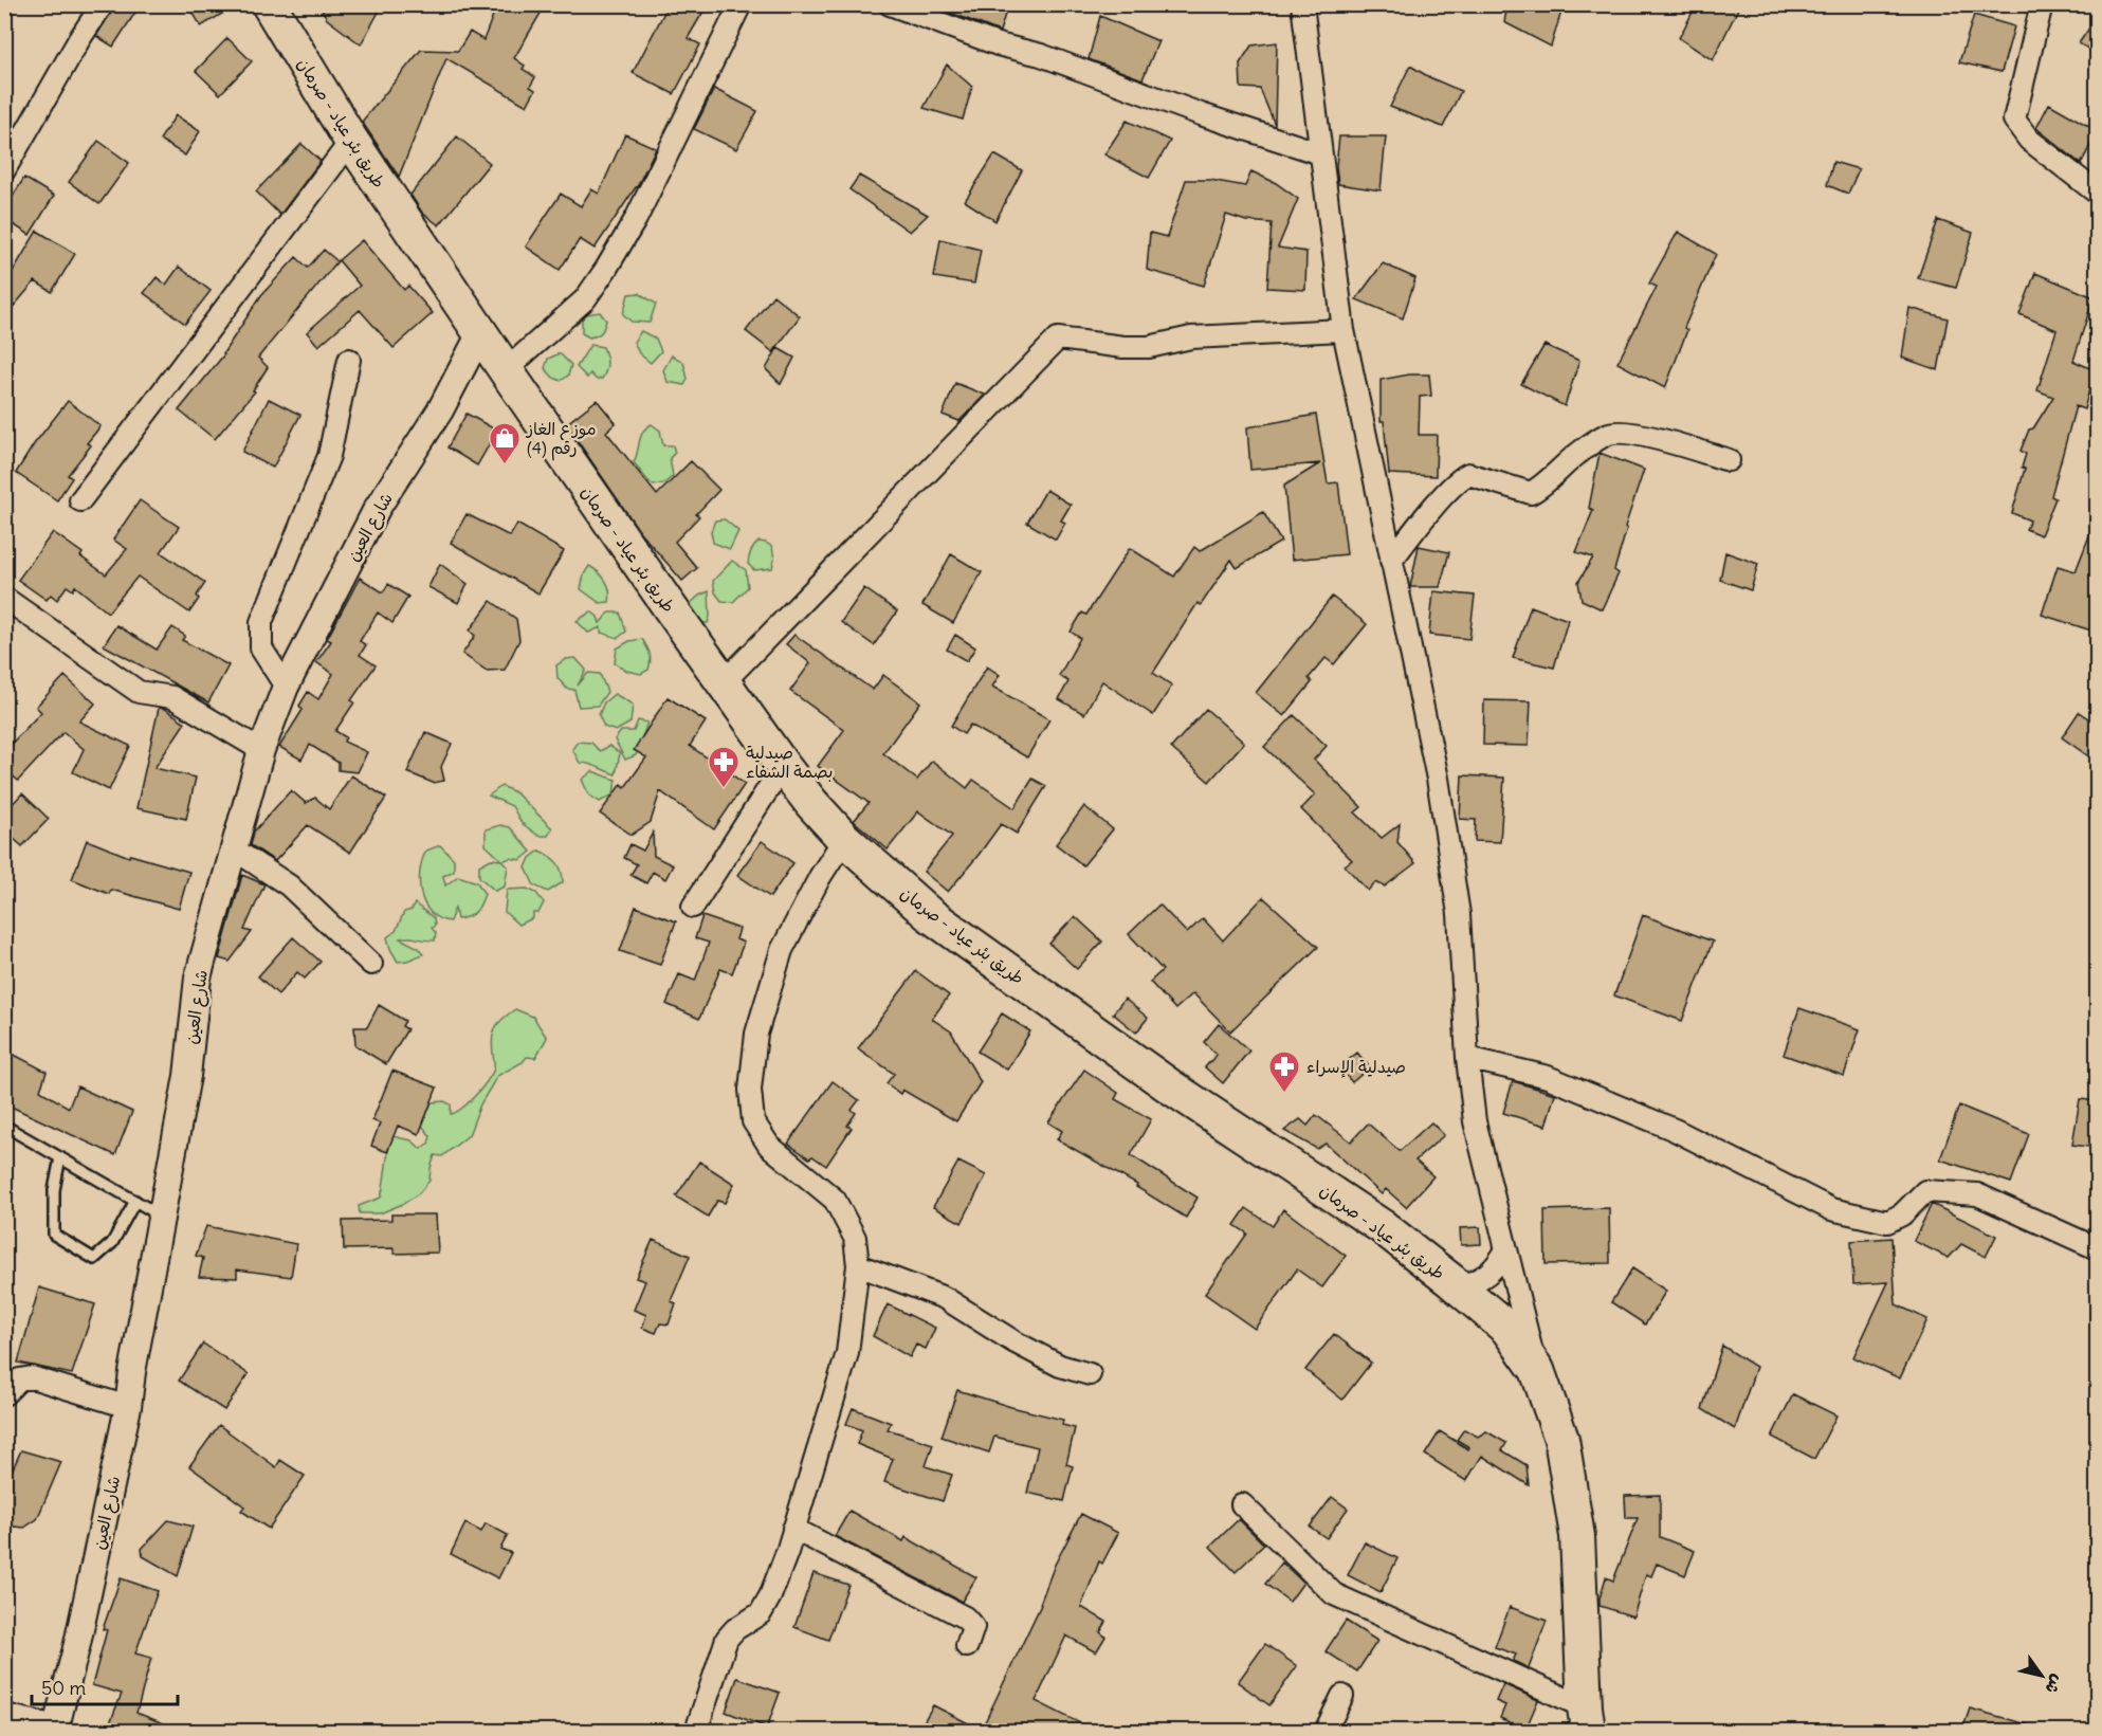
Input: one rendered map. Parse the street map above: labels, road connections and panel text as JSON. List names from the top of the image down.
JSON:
{
  "streets": {
    "highway": ["طريق بئر عياد - صرمان"],
    "street": ["شارع العين"]
  },
  "crossings": [
    ["طريق بئر عياد - صرمان", "شارع العين"]
  ],
  "places": {
    "shop": ["موزع الغاز رقم (4)"],
    "pharmacy": ["صيدلية بصمة الشفاء", "صيدلية الإسراء"]
  },
  "scale_bar": "50 m",
  "north": "bottom right"
}
